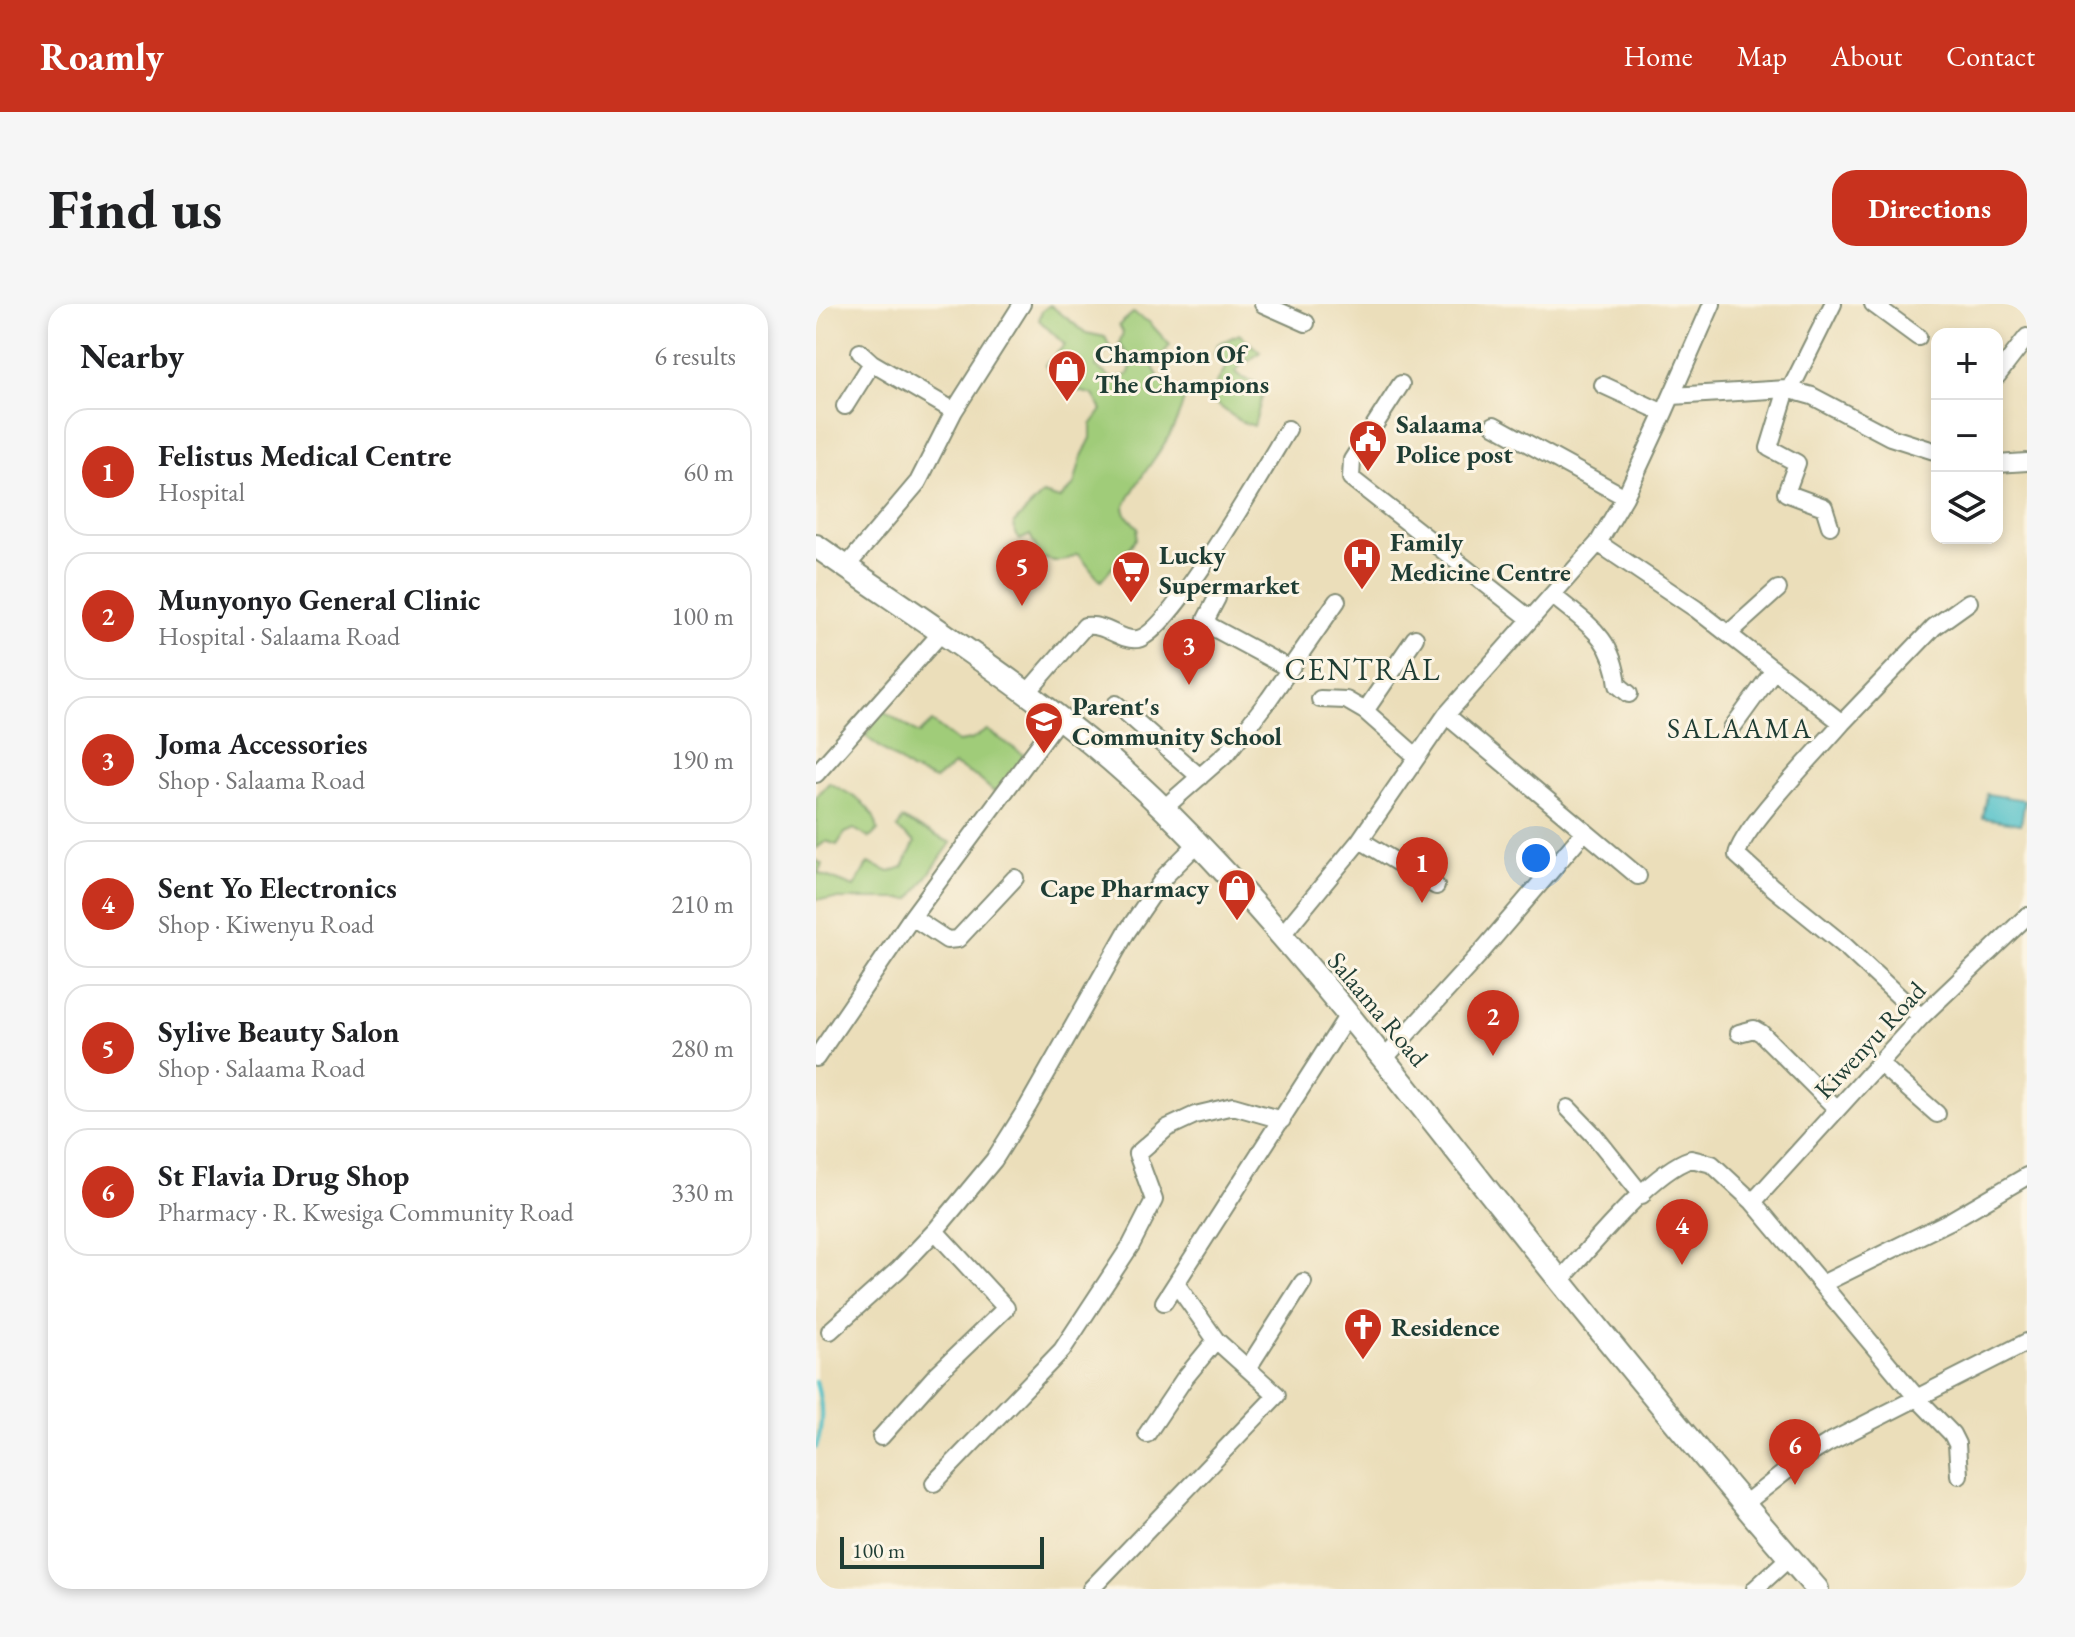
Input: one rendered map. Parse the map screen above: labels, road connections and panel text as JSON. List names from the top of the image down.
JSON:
{
  "streets": {
    "main road": ["Salaama Road"],
    "street": ["Kiwenyu Road"]
  },
  "districts": ["CENTRAL", "SALAAMA"],
  "places": {
    "shop": ["Champion Of The Champions", "Cape Pharmacy"],
    "public building": ["Salaama Police post"],
    "hospital": ["Family Medicine Centre"],
    "supermarket": ["Lucky Supermarket"],
    "school or university": ["Parent's Community School"],
    "church": ["Residence"]
  },
  "scale_bar": "100 m",
  "page": {
    "header": "Roamly",
    "nav": [
      "Home",
      "Map",
      "About",
      "Contact"
    ],
    "buttons": "Directions",
    "title": "Find us",
    "heading": ["Nearby", "6 results"],
    "map_buttons": ["+", "−"],
    "list": [
      {
        "mark": "1",
        "name": "Felistus Medical Centre",
        "note": "Hospital",
        "value": "60 m"
      },
      {
        "mark": "2",
        "name": "Munyonyo General Clinic",
        "note": "Hospital · Salaama Road",
        "value": "100 m"
      },
      {
        "mark": "3",
        "name": "Joma Accessories",
        "note": "Shop · Salaama Road",
        "value": "190 m"
      },
      {
        "mark": "4",
        "name": "Sent Yo Electronics",
        "note": "Shop · Kiwenyu Road",
        "value": "210 m"
      },
      {
        "mark": "5",
        "name": "Sylive Beauty Salon",
        "note": "Shop · Salaama Road",
        "value": "280 m"
      },
      {
        "mark": "6",
        "name": "St Flavia Drug Shop",
        "note": "Pharmacy · R. Kwesiga Community Road",
        "value": "330 m"
      }
    ],
    "pins": [
      "5",
      "3",
      "1",
      "2",
      "4",
      "6"
    ],
    "scale": "100 m"
  }
}
